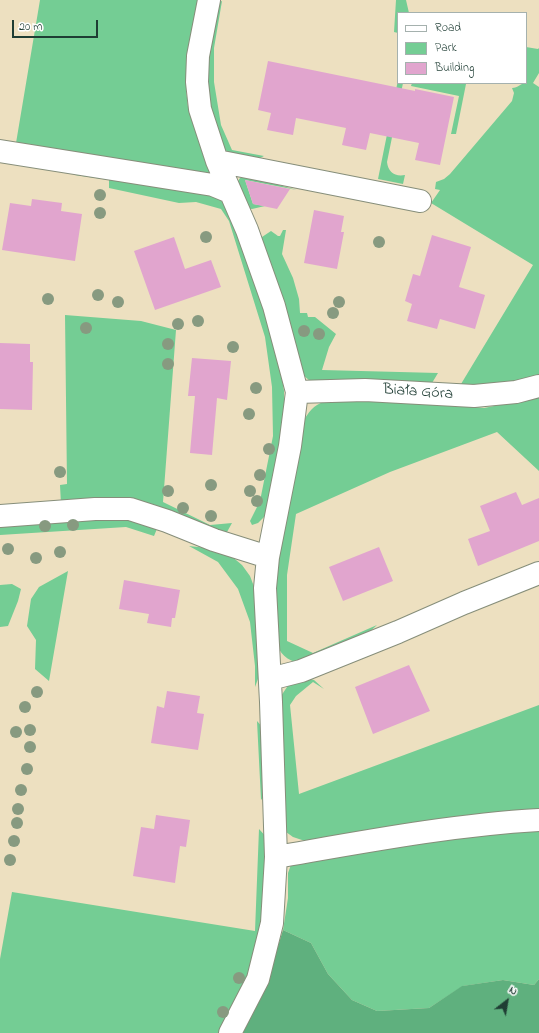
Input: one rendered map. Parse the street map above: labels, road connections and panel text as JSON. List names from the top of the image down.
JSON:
{
  "streets": {
    "street": ["Biała Góra"]
  },
  "legend": ["Road", "Park", "Building"],
  "scale_bar": "20 m",
  "north": "top right"
}
